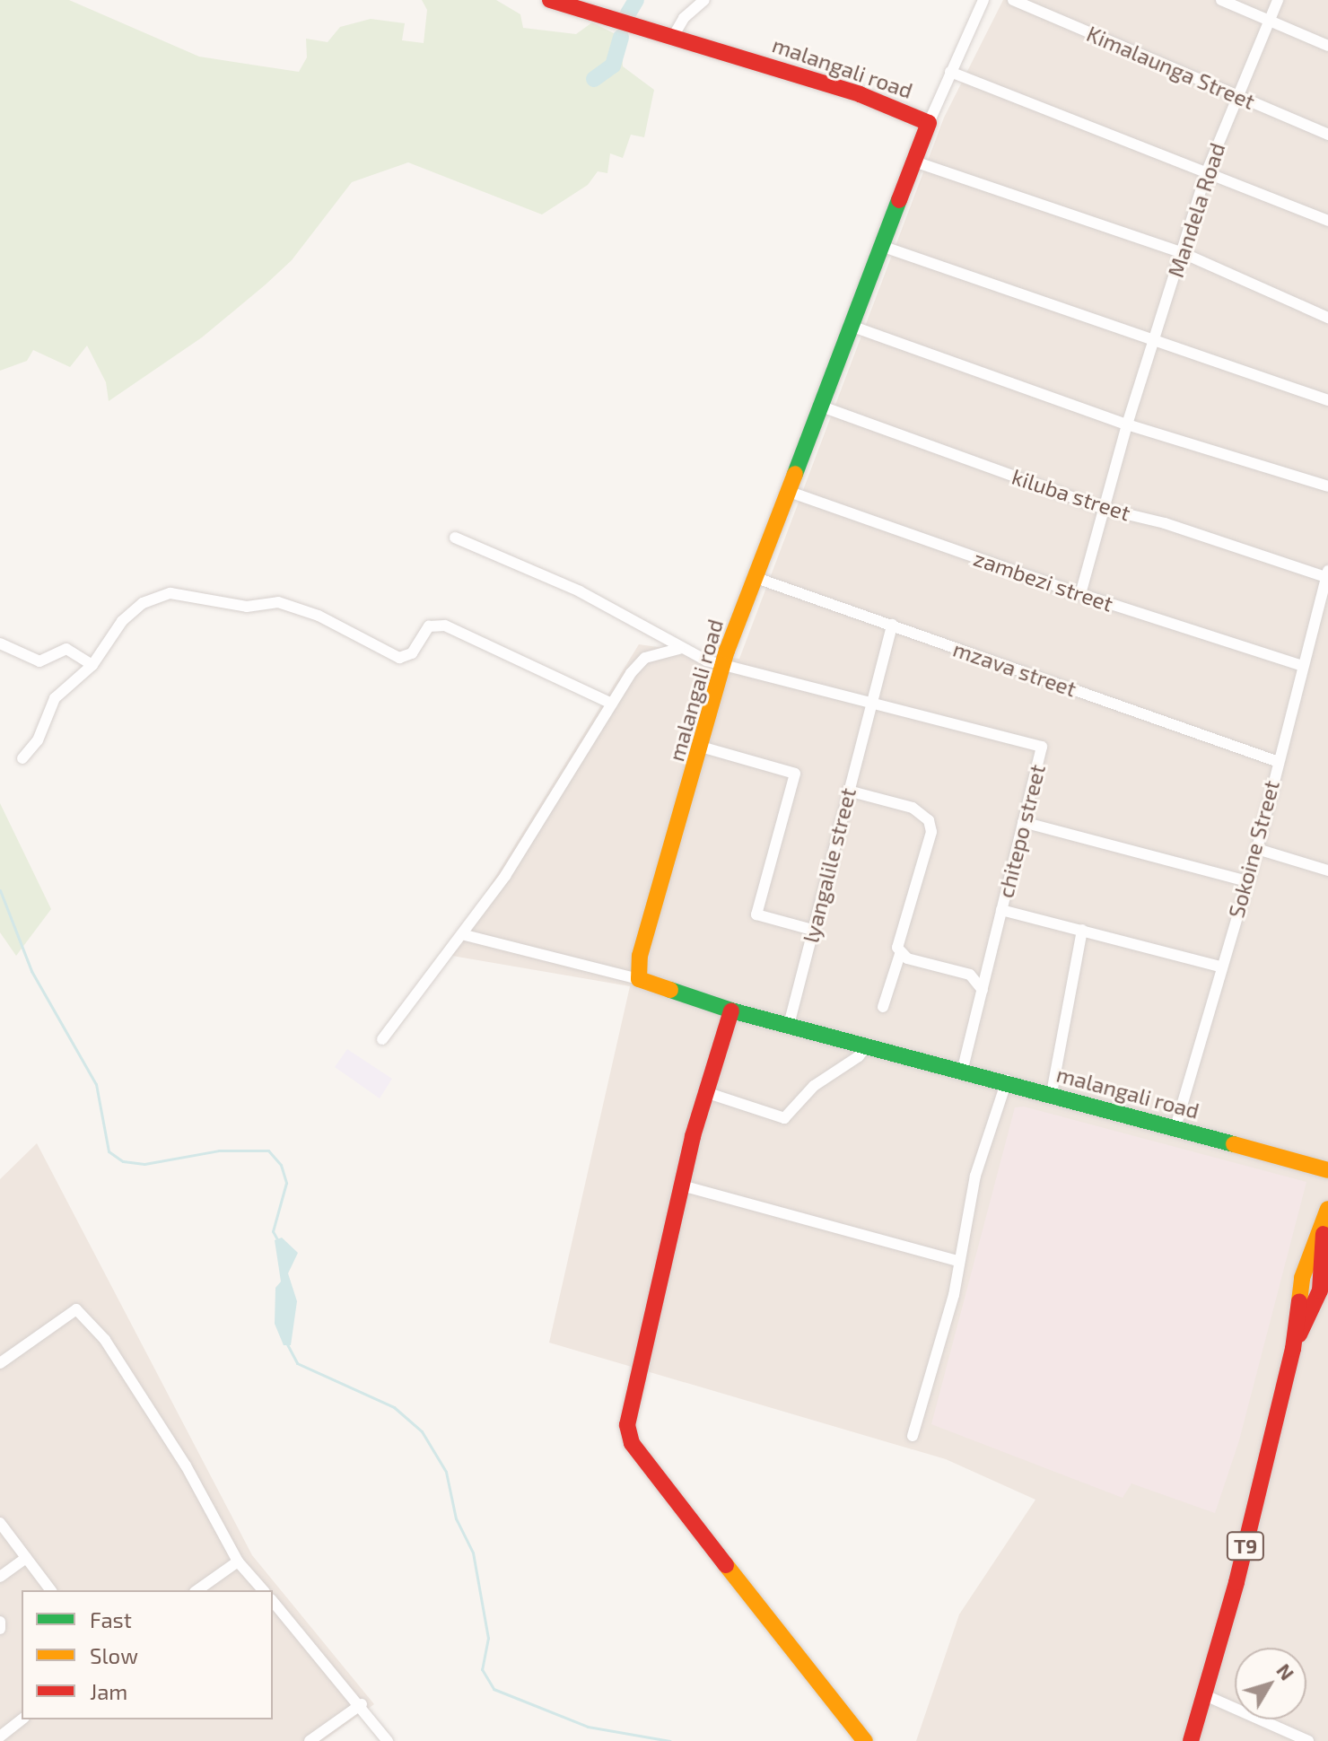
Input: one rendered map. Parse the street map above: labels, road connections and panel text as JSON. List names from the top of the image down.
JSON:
{
  "streets": {
    "main road": ["malangali road", "T9"],
    "street": [
      "Kimalaunga Street",
      "Mandela Road",
      "kiluba street",
      "zambezi street",
      "mzava street",
      "chitepo street",
      "Sokoine Street",
      "lyangalile street"
    ]
  },
  "crossings": [
    ["malangali road", "kiluba street"],
    ["malangali road", "zambezi street"],
    ["malangali road", "mzava street"],
    ["malangali road", "chitepo street"],
    ["malangali road", "Sokoine Street"],
    ["malangali road", "lyangalile street"],
    ["Kimalaunga Street", "Mandela Road"],
    ["kiluba street", "Sokoine Street"],
    ["zambezi street", "Sokoine Street"],
    ["mzava street", "Sokoine Street"],
    ["mzava street", "lyangalile street"],
    ["chitepo street", "lyangalile street"]
  ],
  "legend": ["Fast", "Slow", "Jam"],
  "north": "top right"
}
